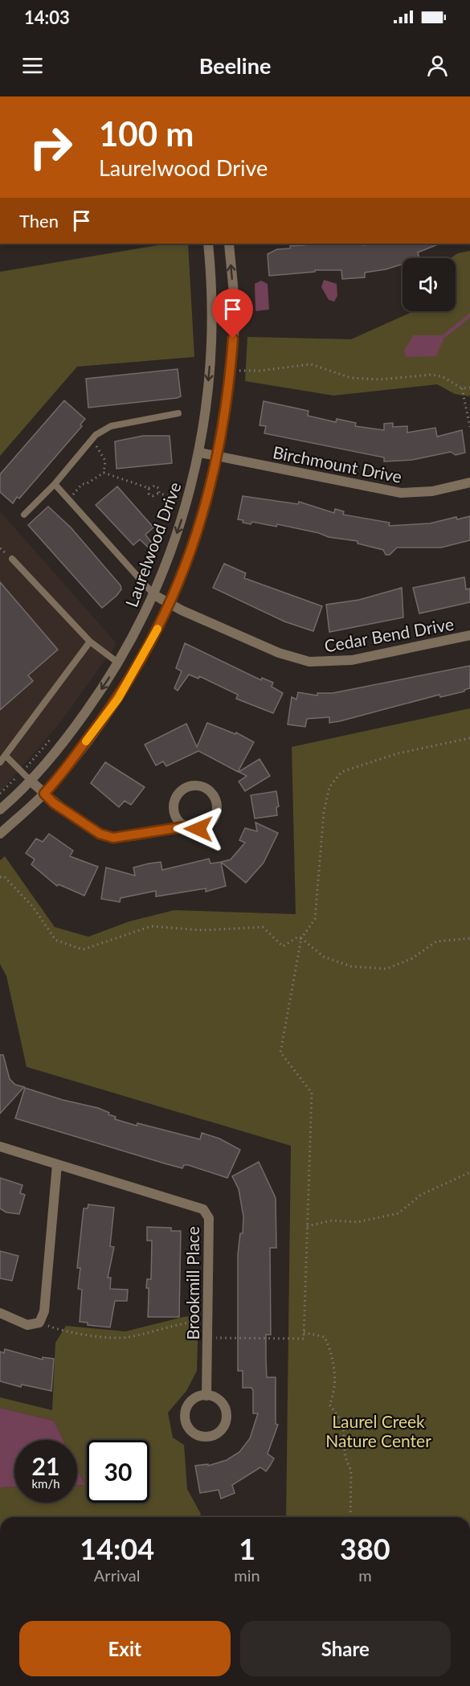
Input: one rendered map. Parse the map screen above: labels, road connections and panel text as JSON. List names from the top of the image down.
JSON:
{
  "streets": {
    "street": [
      "Birchmount Drive",
      "Laurelwood Drive",
      "Cedar Bend Drive",
      "Brookmill Place"
    ]
  },
  "crossings": [
    ["Birchmount Drive", "Laurelwood Drive"],
    ["Laurelwood Drive", "Cedar Bend Drive"]
  ],
  "parks": ["Laurel Creek Nature Center"],
  "page": {
    "status": "14:03",
    "header": "Beeline",
    "turn": ["100 m", "Laurelwood Drive"],
    "then": "Then",
    "speed": "21 km/h",
    "limit": "30",
    "eta": [
      "14:04",
      "Arrival",
      "1",
      "min",
      "380",
      "m"
    ],
    "buttons": ["Exit", "Share"]
  }
}
